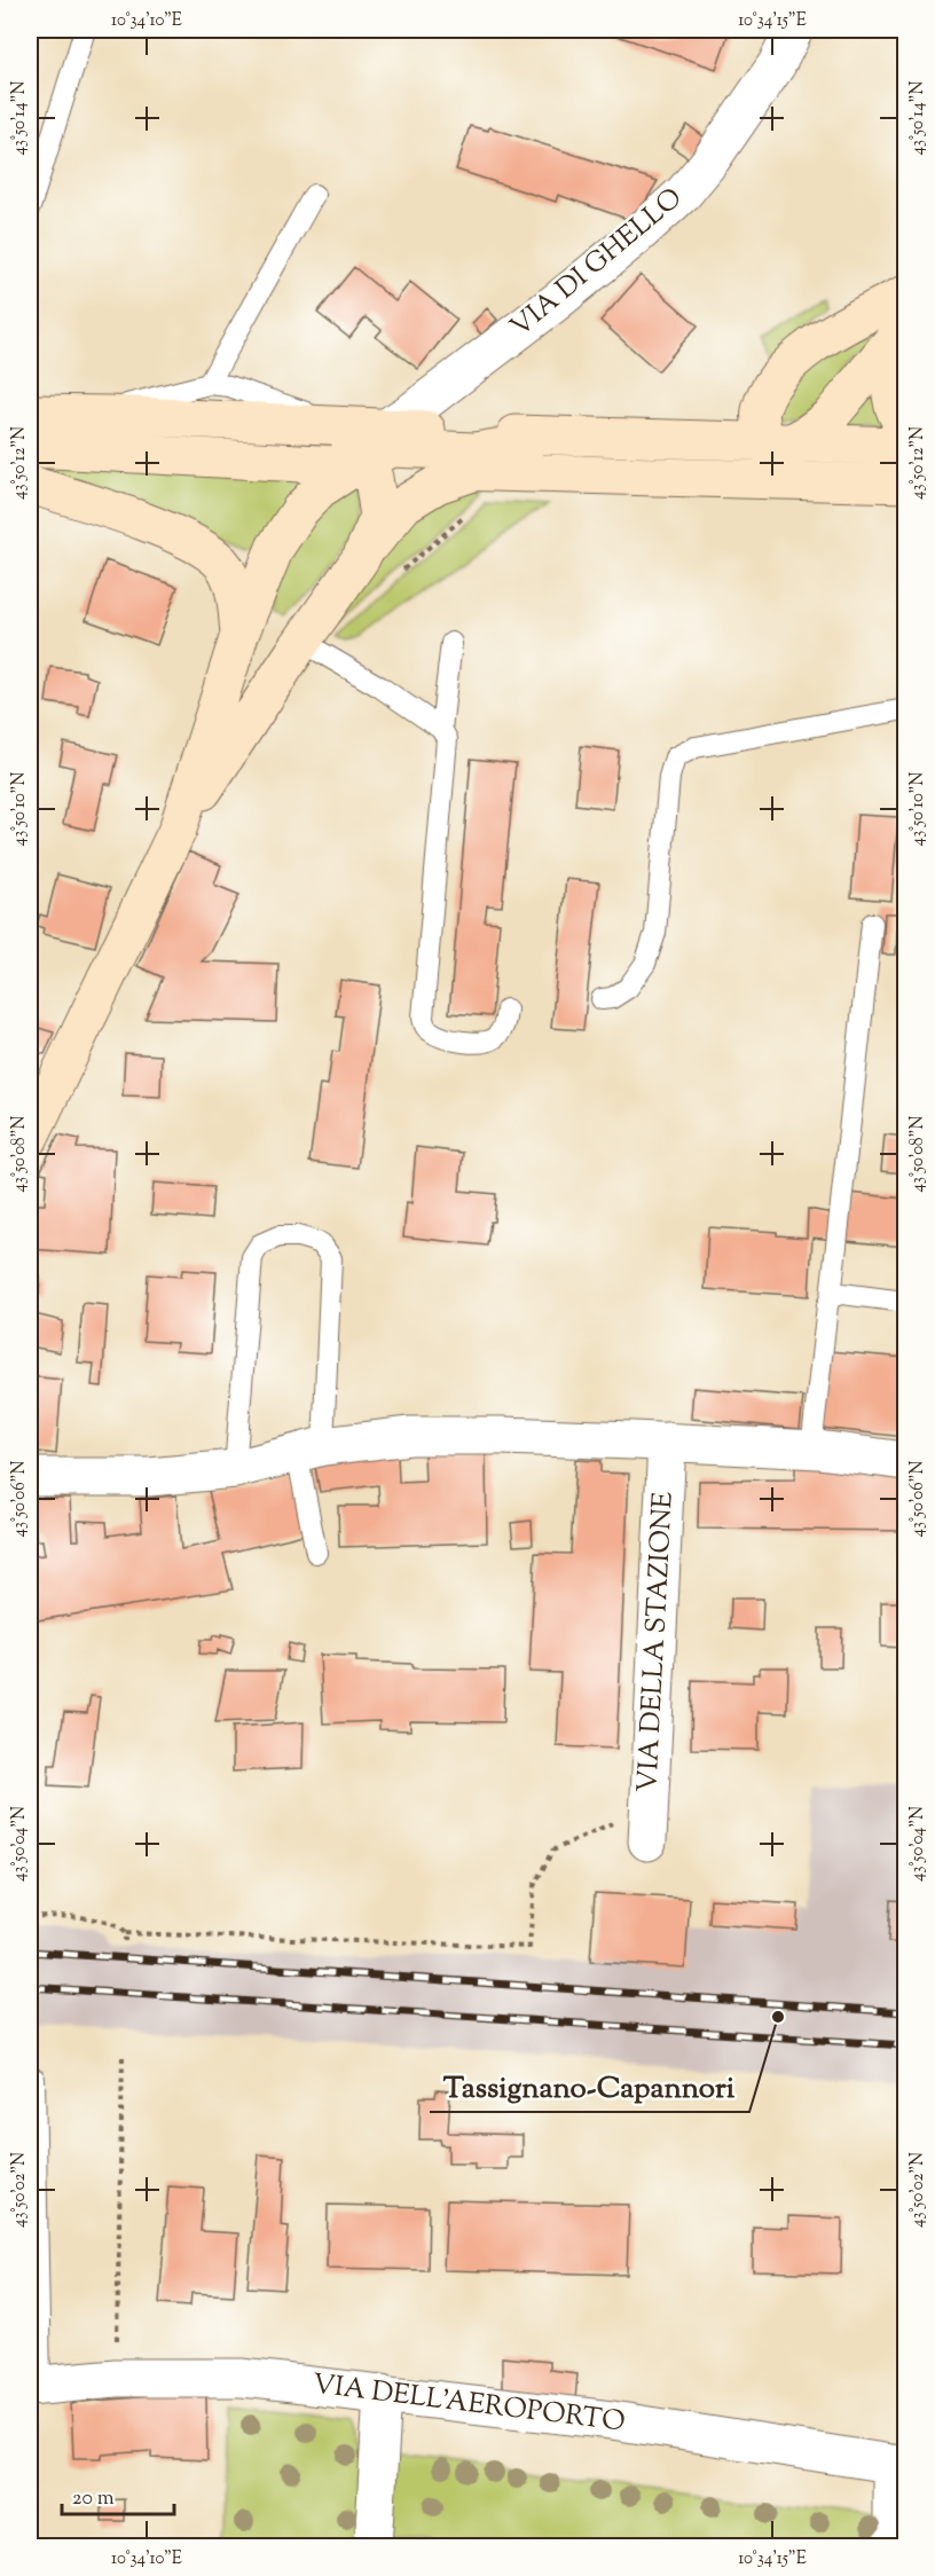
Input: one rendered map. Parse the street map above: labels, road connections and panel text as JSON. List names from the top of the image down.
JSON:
{
  "streets": {
    "street": ["VIA DI GHELLO", "VIA DELLA STAZIONE", "VIA DELL'AEROPORTO"]
  },
  "places": ["Tassignano-Capannori"],
  "scale_bar": "20 m",
  "coordinates": [
    "10°34'10\"E",
    "10°34'15\"E",
    "43°50'14\"N",
    "43°50'12\"N",
    "43°50'10\"N",
    "43°50'08\"N",
    "43°50'06\"N",
    "43°50'04\"N",
    "43°50'02\"N"
  ]
}
